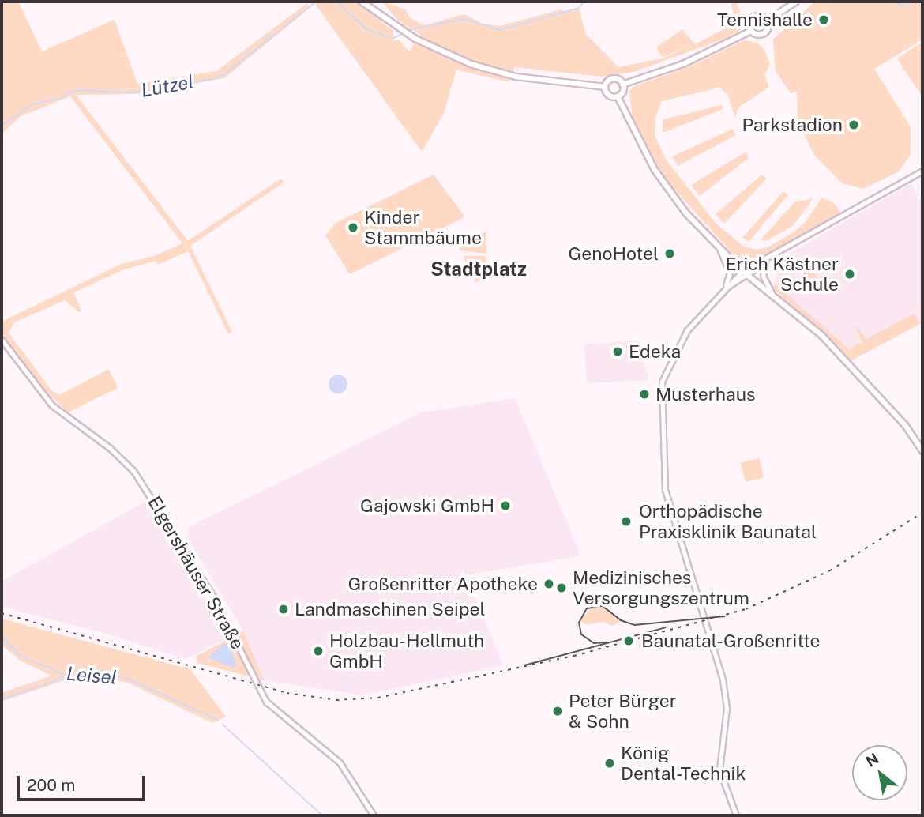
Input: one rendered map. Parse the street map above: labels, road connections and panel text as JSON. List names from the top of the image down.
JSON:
{
  "streets": {
    "street": ["Elgershäuser Straße"]
  },
  "districts": ["Stadtplatz"],
  "water": ["Lützel", "Leisel"],
  "places": [
    "Tennishalle",
    "Parkstadion",
    "Kinder Stammbäume",
    "GenoHotel",
    "Erich Kästner Schule",
    "Edeka",
    "Musterhaus",
    "Gajowski GmbH",
    "Orthopädische Praxisklinik Baunatal",
    "Großenritter Apotheke",
    "Medizinisches Versorgungszentrum",
    "Landmaschinen Seipel",
    "Baunatal-Großenritte",
    "Holzbau-Hellmuth GmbH",
    "Peter Bürger & Sohn",
    "König Dental-Technik"
  ],
  "scale_bar": "200 m",
  "north": "top left"
}
